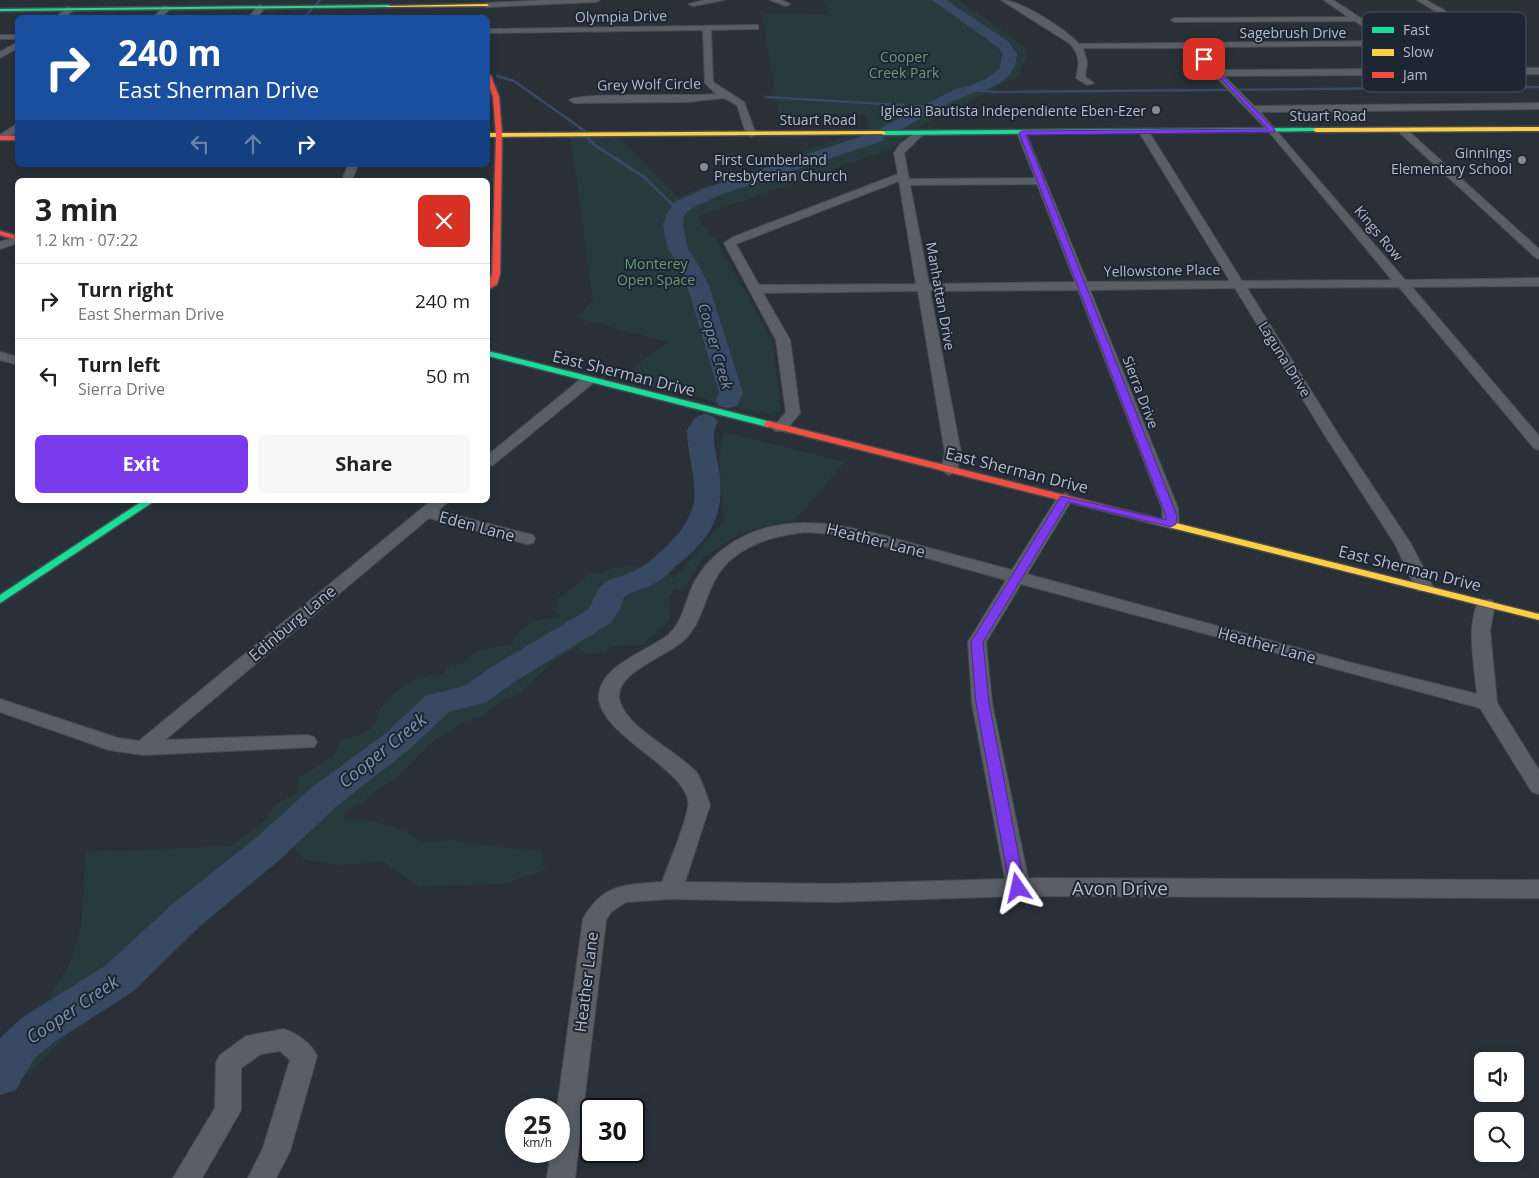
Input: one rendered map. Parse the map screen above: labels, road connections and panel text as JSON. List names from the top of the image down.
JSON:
{
  "streets": {
    "street": [
      "Olympia Drive",
      "Sagebrush Drive",
      "Grey Wolf Circle",
      "Stuart Road",
      "Kings Row",
      "Yellowstone Place",
      "Manhattan Drive",
      "Laguna Drive",
      "East Sherman Drive",
      "Sierra Drive",
      "Eden Lane",
      "Heather Lane",
      "Edinburg Lane",
      "Avon Drive"
    ]
  },
  "crossings": [
    ["Sagebrush Drive", "Kings Row"],
    ["Stuart Road", "Kings Row"],
    ["Stuart Road", "Manhattan Drive"],
    ["Stuart Road", "Laguna Drive"],
    ["Stuart Road", "Sierra Drive"],
    ["Kings Row", "Yellowstone Place"],
    ["Yellowstone Place", "Manhattan Drive"],
    ["Yellowstone Place", "Laguna Drive"],
    ["Yellowstone Place", "Sierra Drive"],
    ["Manhattan Drive", "East Sherman Drive"],
    ["Laguna Drive", "East Sherman Drive"],
    ["East Sherman Drive", "Sierra Drive"],
    ["Eden Lane", "Edinburg Lane"],
    ["Heather Lane", "Avon Drive"]
  ],
  "water": ["Cooper Creek"],
  "parks": ["Cooper Creek Park", "Monterey Open Space"],
  "places": ["Iglesia Bautista Independiente Eben-Ezer", "Ginnings Elementary School", "First Cumberland Presbyterian Church"],
  "legend": ["Fast", "Slow", "Jam"],
  "page": {
    "turn": ["240 m", "East Sherman Drive"],
    "heading": ["3 min", "1.2 km · 07:22"],
    "list": [
      {
        "name": "Turn right",
        "note": "East Sherman Drive",
        "value": "240 m"
      },
      {
        "name": "Turn left",
        "note": "Sierra Drive",
        "value": "50 m"
      }
    ],
    "buttons": ["Exit", "Share"],
    "speed": "25 km/h",
    "limit": "30"
  }
}
